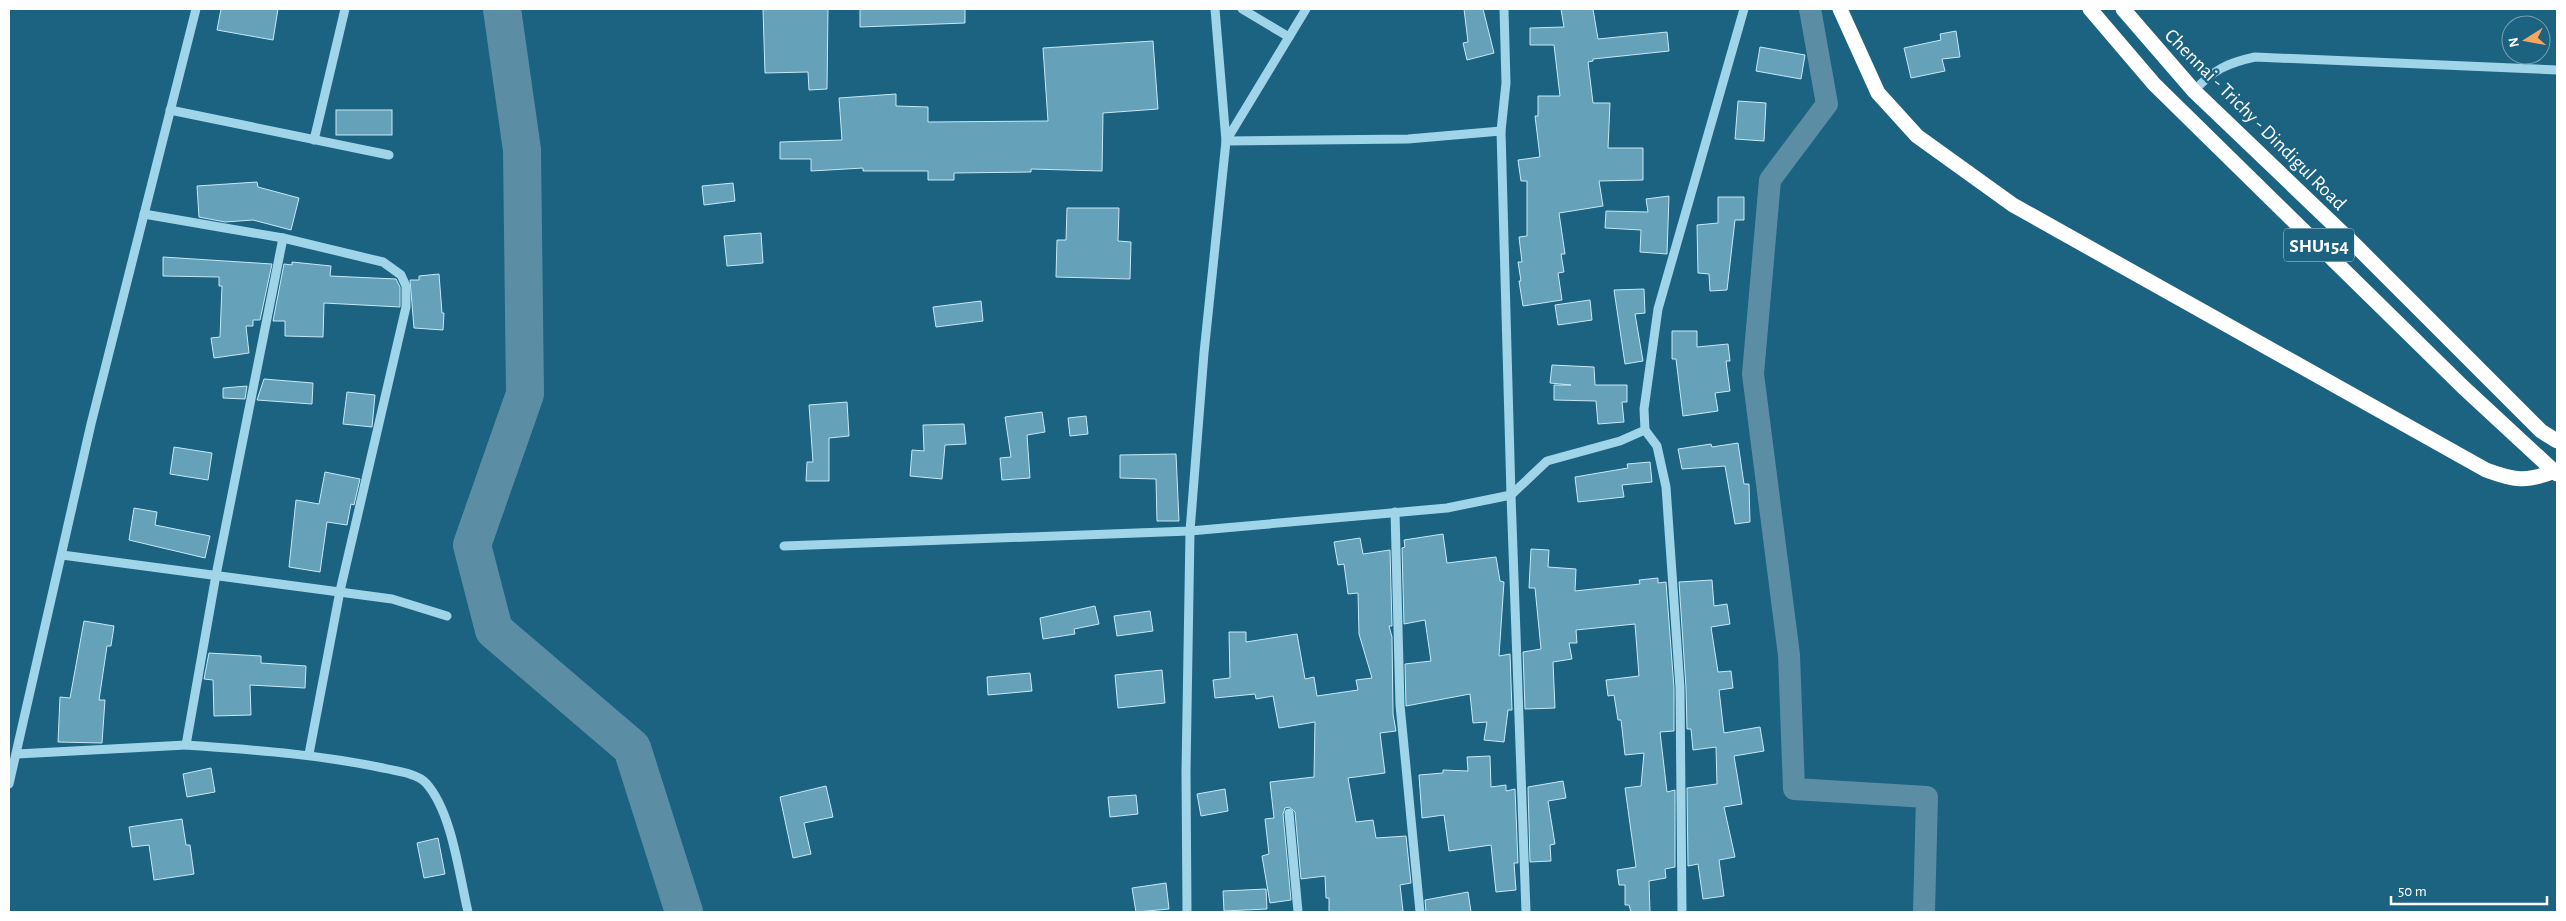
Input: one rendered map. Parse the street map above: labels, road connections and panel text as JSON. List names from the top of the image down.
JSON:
{
  "streets": {
    "highway": ["Chennai - Trichy - Dindigul Road", "SHU154"]
  },
  "scale_bar": "50 m",
  "north": "left"
}
